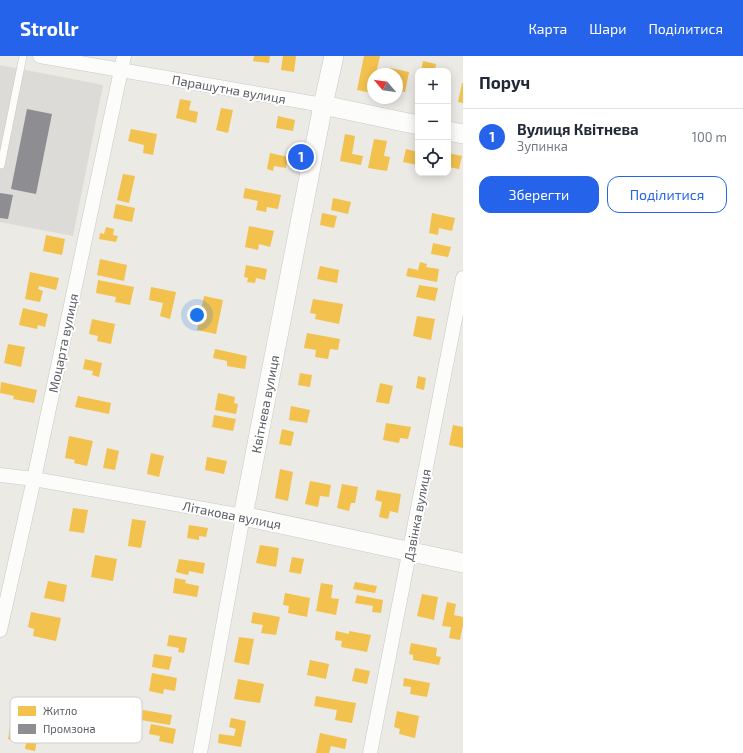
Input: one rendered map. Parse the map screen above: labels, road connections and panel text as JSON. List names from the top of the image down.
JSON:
{
  "streets": {
    "main road": ["Парашутна вулиця", "Квітнева вулиця", "Літакова вулиця"],
    "street": ["Моцарта вулиця", "Дзвінка вулиця"]
  },
  "crossings": [
    ["Парашутна вулиця", "Моцарта вулиця"],
    ["Парашутна вулиця", "Квітнева вулиця"],
    ["Моцарта вулиця", "Літакова вулиця"],
    ["Квітнева вулиця", "Літакова вулиця"],
    ["Літакова вулиця", "Дзвінка вулиця"]
  ],
  "legend": ["Житло", "Промзона"],
  "north": "top left",
  "page": {
    "header": "Strollr",
    "nav": ["Карта", "Шари", "Поділитися"],
    "heading": "Поруч",
    "map_buttons": ["+", "−"],
    "list": [
      {
        "mark": "1",
        "name": "Вулиця Квітнева",
        "note": "Зупинка",
        "value": "100 m"
      }
    ],
    "pins": "1",
    "buttons": ["Зберегти", "Поділитися"]
  }
}
